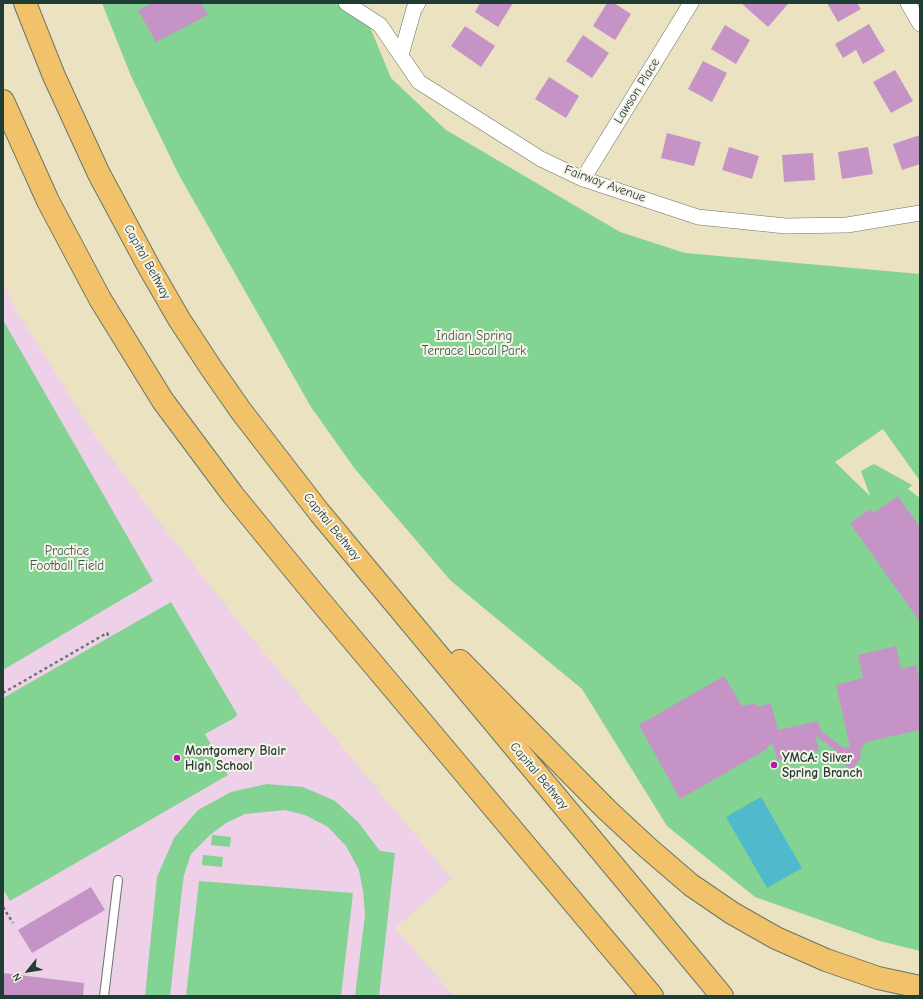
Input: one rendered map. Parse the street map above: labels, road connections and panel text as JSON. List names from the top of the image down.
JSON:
{
  "streets": {
    "highway": ["Capital Beltway"],
    "street": ["Lawson Place", "Fairway Avenue"]
  },
  "crossings": [
    ["Lawson Place", "Fairway Avenue"]
  ],
  "parks": ["Indian Spring Terrace Local Park", "Practice Football Field"],
  "places": ["Montgomery Blair High School", "YMCA: Silver Spring Branch"],
  "north": "bottom left"
}
